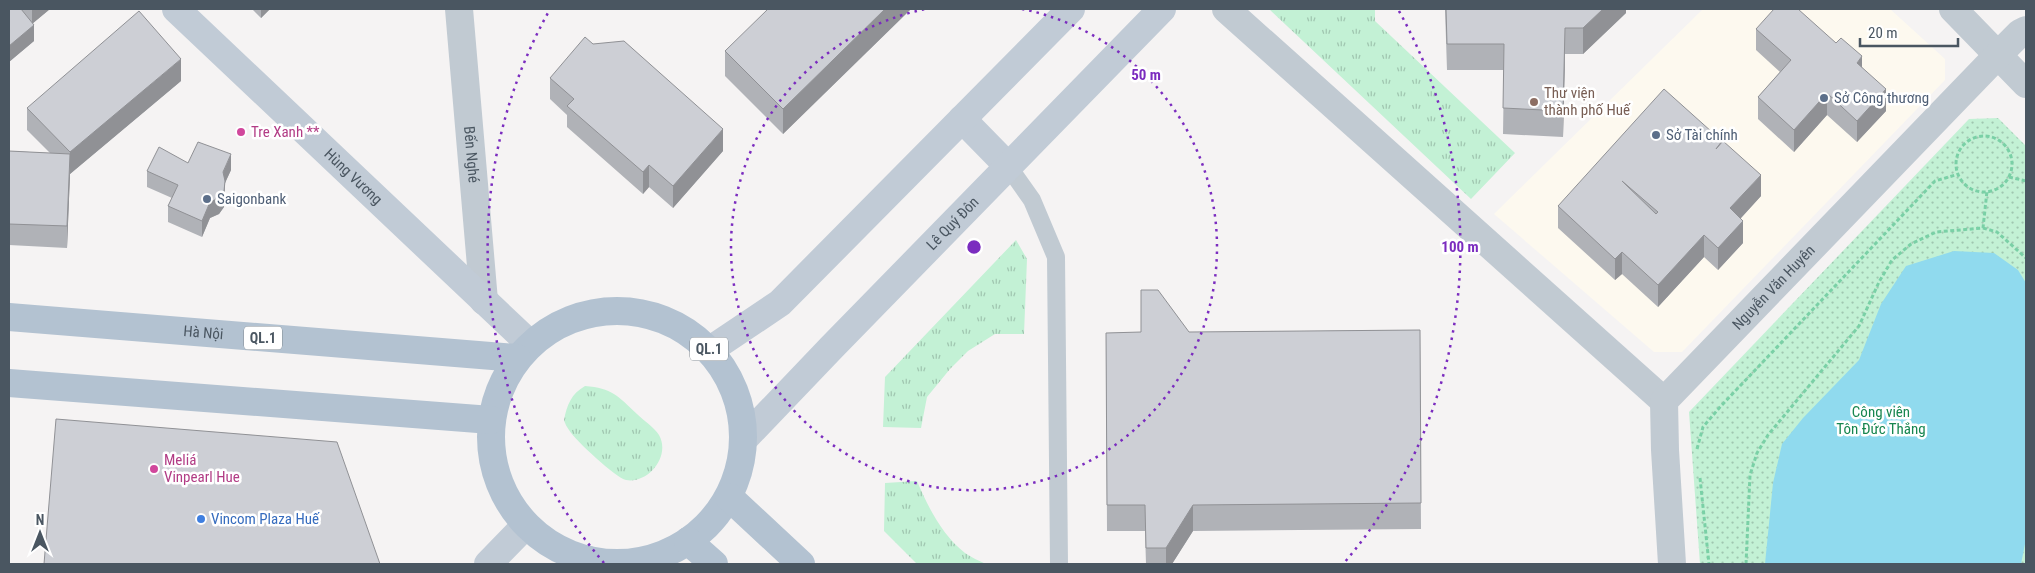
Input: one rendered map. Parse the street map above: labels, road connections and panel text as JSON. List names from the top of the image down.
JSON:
{
  "streets": {
    "main road": ["Hà Nội", "QL.1"],
    "street": [
      "Bến Nghé",
      "Hùng Vương",
      "Lê Quý Đôn",
      "Nguyễn Văn Huyên"
    ]
  },
  "crossings": [
    ["Bến Nghé", "Hùng Vương"],
    ["Hùng Vương", "Hà Nội"],
    ["Hùng Vương", "QL.1"],
    ["Lê Quý Đôn", "QL.1"],
    ["Hà Nội", "QL.1"]
  ],
  "parks": ["Công viên Tôn Đức Thắng"],
  "places": [
    "Sở Công thương",
    "Thư viện thành phố Huế",
    "Tre Xanh **",
    "Sở Tài chính",
    "Saigonbank",
    "Meliá Vinpearl Hue",
    "Vincom Plaza Huế"
  ],
  "scale_bar": "20 m",
  "north": "top",
  "rings": ["50 m", "100 m"]
}
